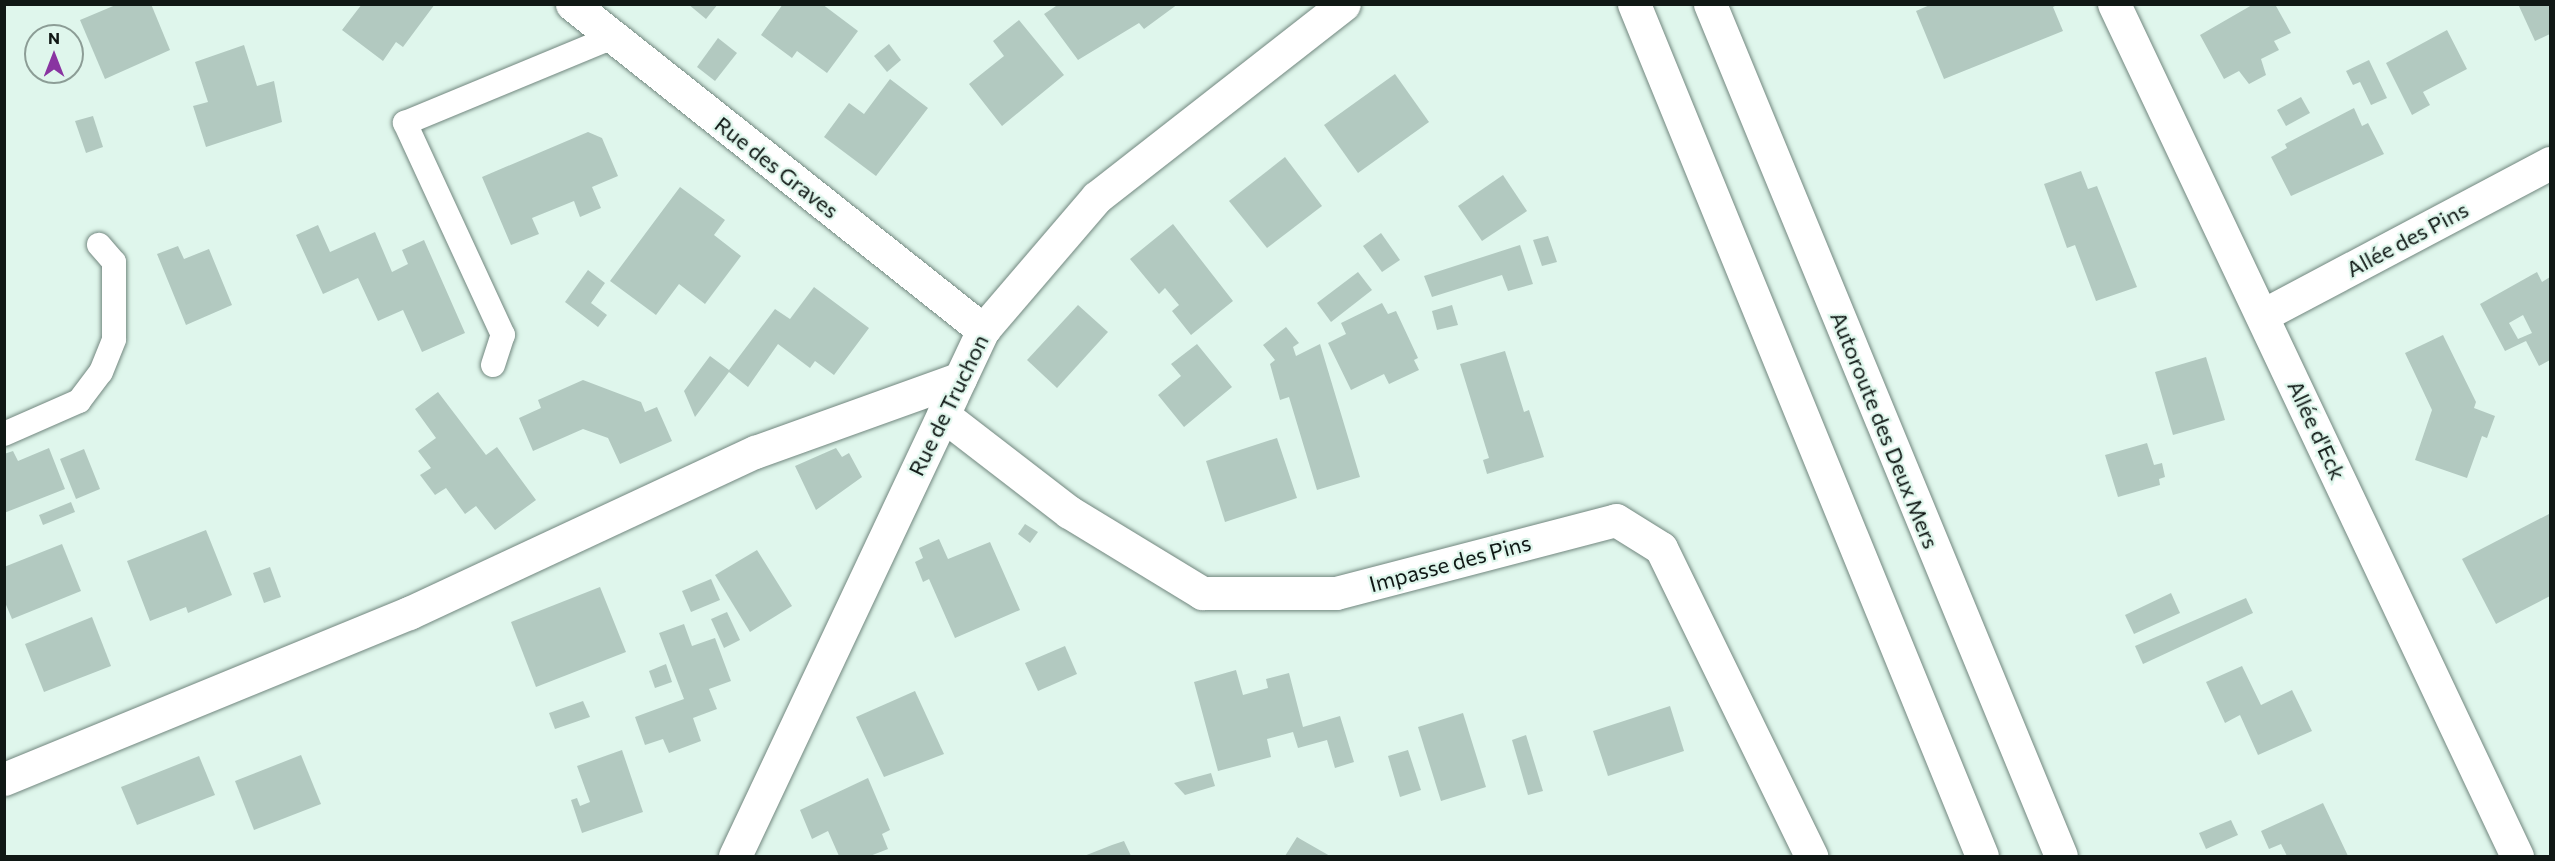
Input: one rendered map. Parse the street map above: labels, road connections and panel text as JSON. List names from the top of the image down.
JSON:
{
  "streets": {
    "main road": [
      "Rue des Graves",
      "Allée des Pins",
      "Rue de Truchon",
      "Autoroute des Deux Mers",
      "Allée d'Eck",
      "Impasse des Pins"
    ]
  },
  "crossings": [
    ["Rue des Graves", "Rue de Truchon"],
    ["Allée des Pins", "Allée d'Eck"],
    ["Rue de Truchon", "Impasse des Pins"]
  ],
  "north": "top"
}
